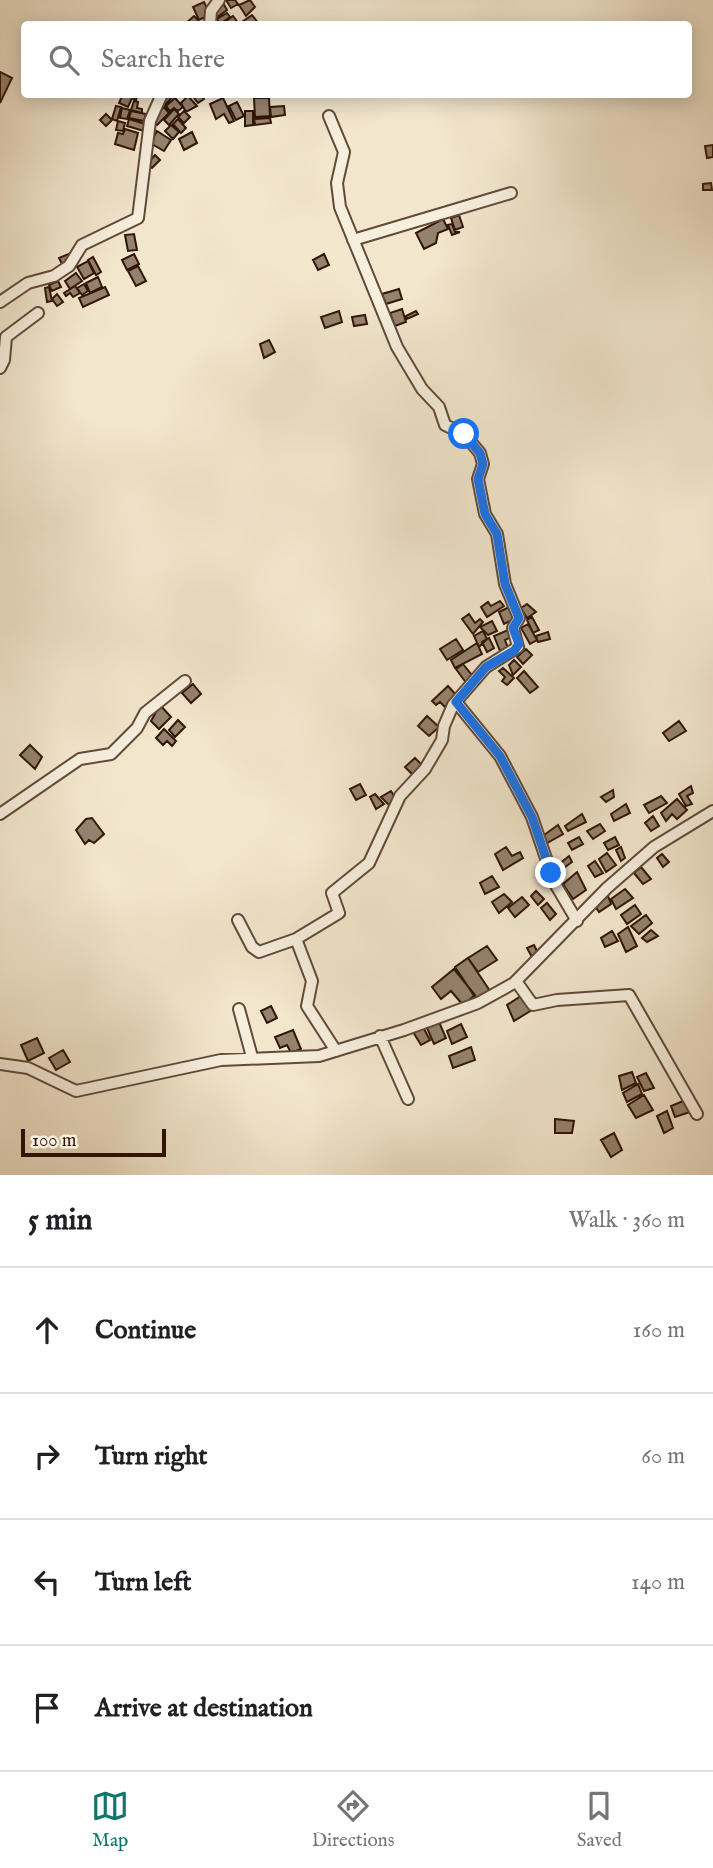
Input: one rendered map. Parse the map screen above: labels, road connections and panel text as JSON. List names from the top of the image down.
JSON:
{
  "scale_bar": "100 m",
  "page": {
    "search": "Search here",
    "scale": "100 m",
    "heading": ["5 min", "Walk · 360 m"],
    "list": [
      ["Continue", "160 m"],
      ["Turn right", "60 m"],
      ["Turn left", "140 m"],
      "Arrive at destination"
    ],
    "nav": ["Map", "Directions", "Saved"]
  }
}
